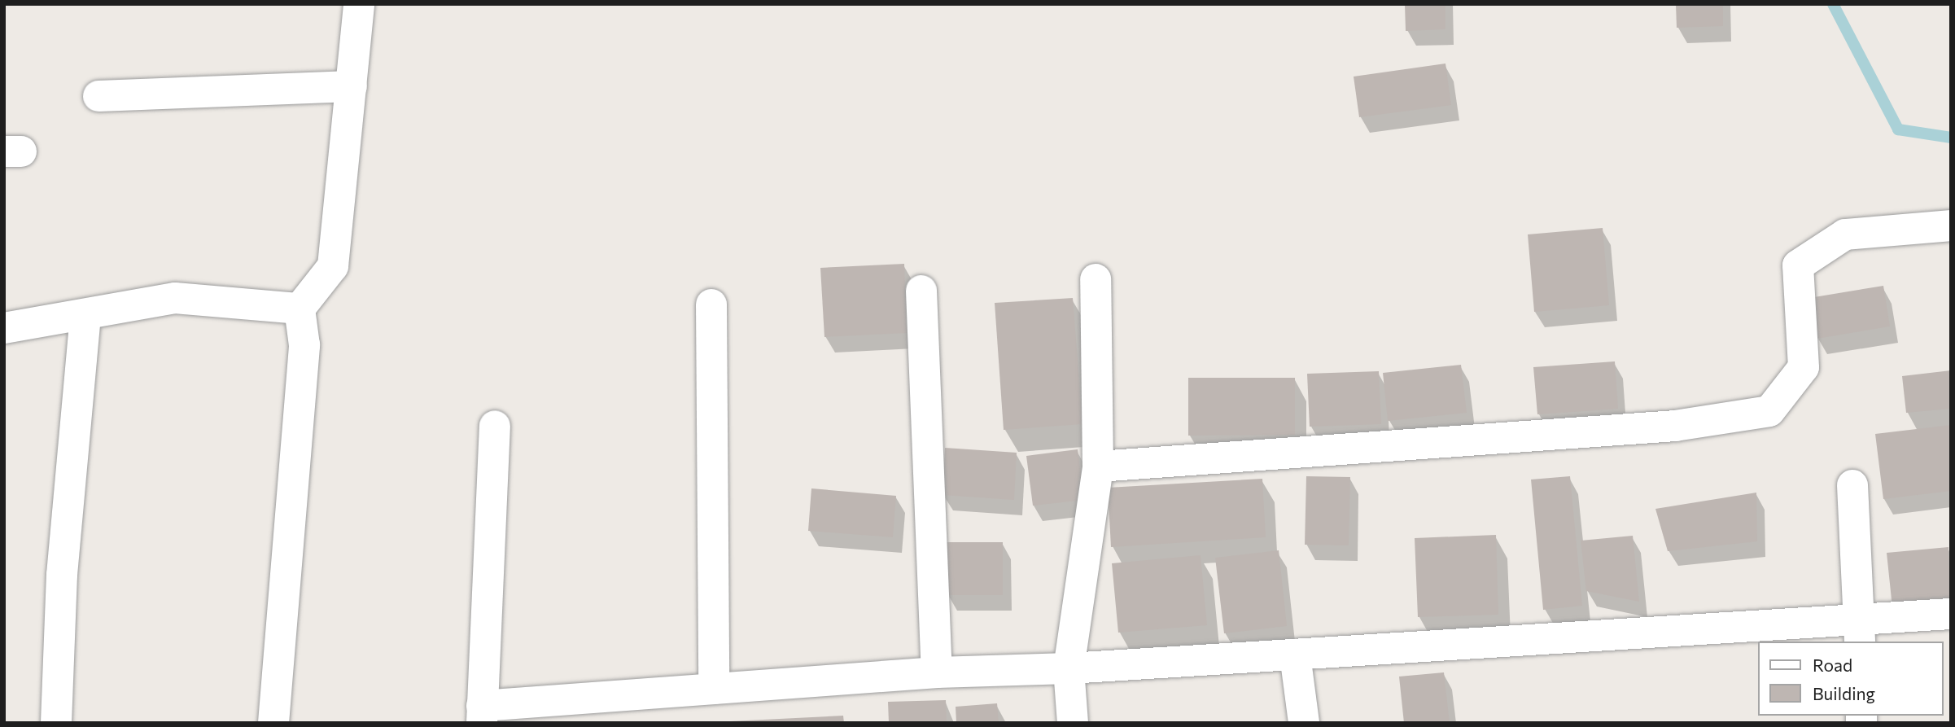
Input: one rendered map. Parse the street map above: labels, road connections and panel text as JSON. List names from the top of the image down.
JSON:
{
  "legend": ["Road", "Building"]
}
